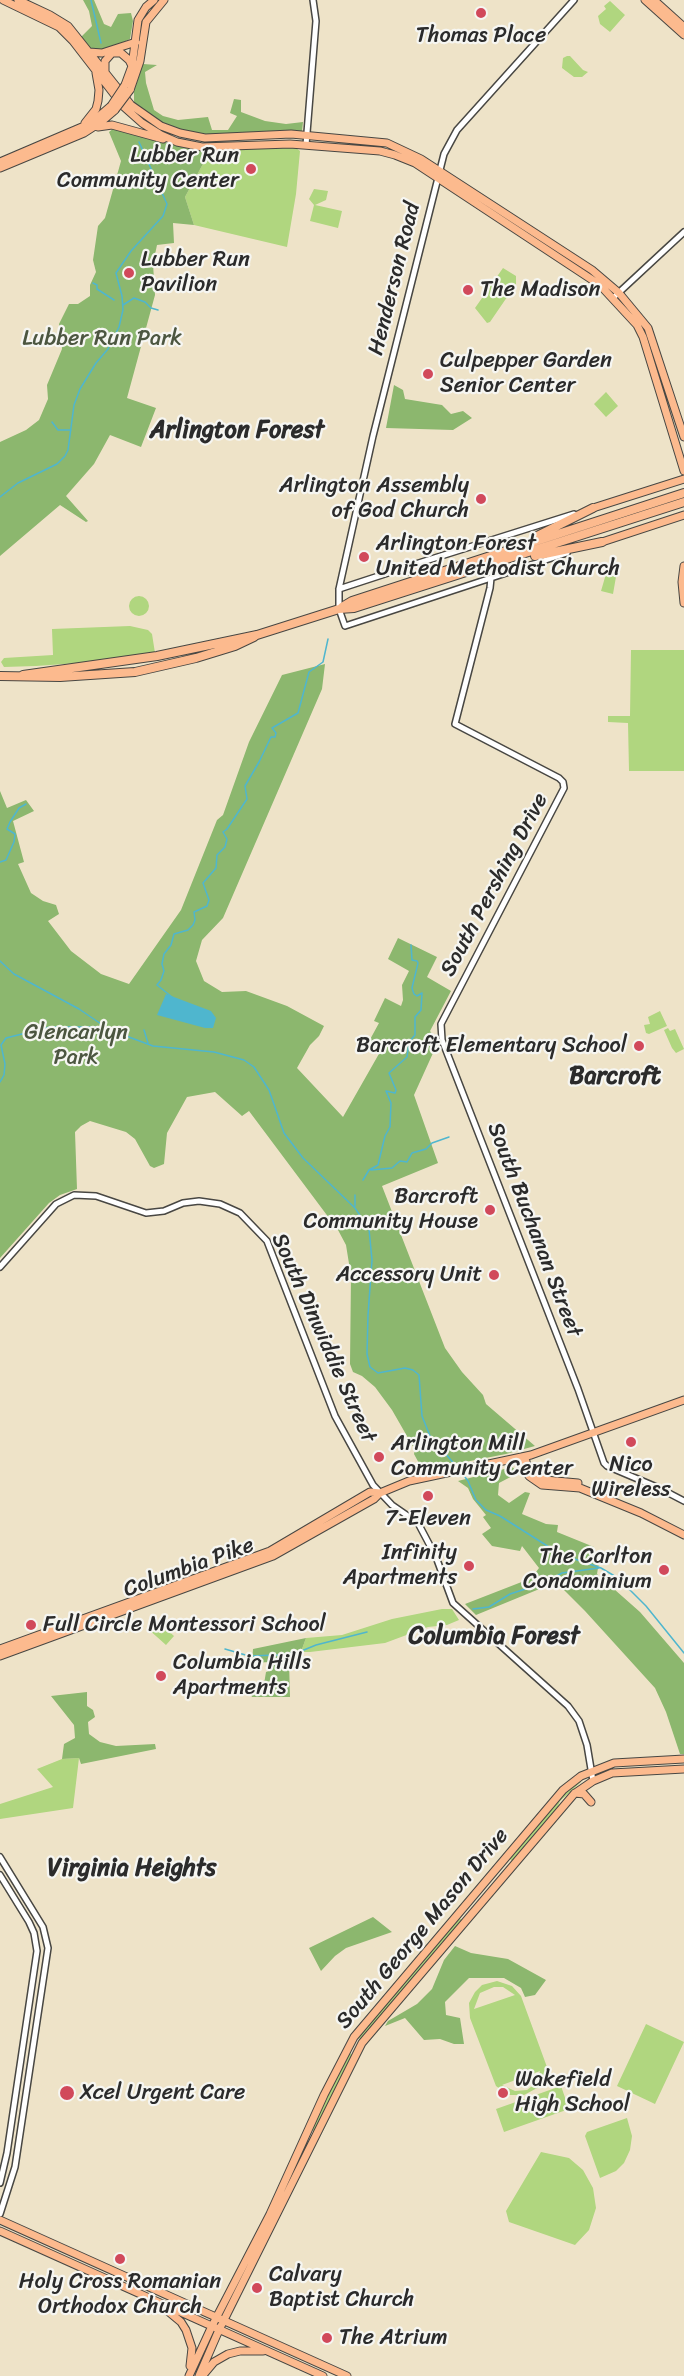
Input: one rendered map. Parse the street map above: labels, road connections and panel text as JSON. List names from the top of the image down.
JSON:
{
  "streets": {
    "main road": ["Columbia Pike", "South George Mason Drive"],
    "street": [
      "Henderson Road",
      "South Pershing Drive",
      "South Buchanan Street",
      "South Dinwiddie Street"
    ]
  },
  "crossings": [
    ["South Pershing Drive", "South Buchanan Street"],
    ["South Buchanan Street", "Columbia Pike"],
    ["South Dinwiddie Street", "Columbia Pike"],
    ["South Dinwiddie Street", "South George Mason Drive"]
  ],
  "districts": [
    "Arlington Forest",
    "Barcroft",
    "Columbia Forest",
    "Virginia Heights"
  ],
  "parks": ["Lubber Run Park", "Glencarlyn Park"],
  "places": [
    "Thomas Place",
    "Lubber Run Community Center",
    "Lubber Run Pavilion",
    "The Madison",
    "Culpepper Garden Senior Center",
    "Arlington Assembly of God Church",
    "Arlington Forest United Methodist Church",
    "Barcroft Elementary School",
    "Barcroft Community House",
    "Accessory Unit",
    "Nico Wireless",
    "Arlington Mill Community Center",
    "7-Eleven",
    "Infinity Apartments",
    "The Carlton Condominium",
    "Full Circle Montessori School",
    "Columbia Hills Apartments",
    "Xcel Urgent Care",
    "Wakefield High School",
    "Holy Cross Romanian Orthodox Church",
    "Calvary Baptist Church",
    "The Atrium"
  ]
}
